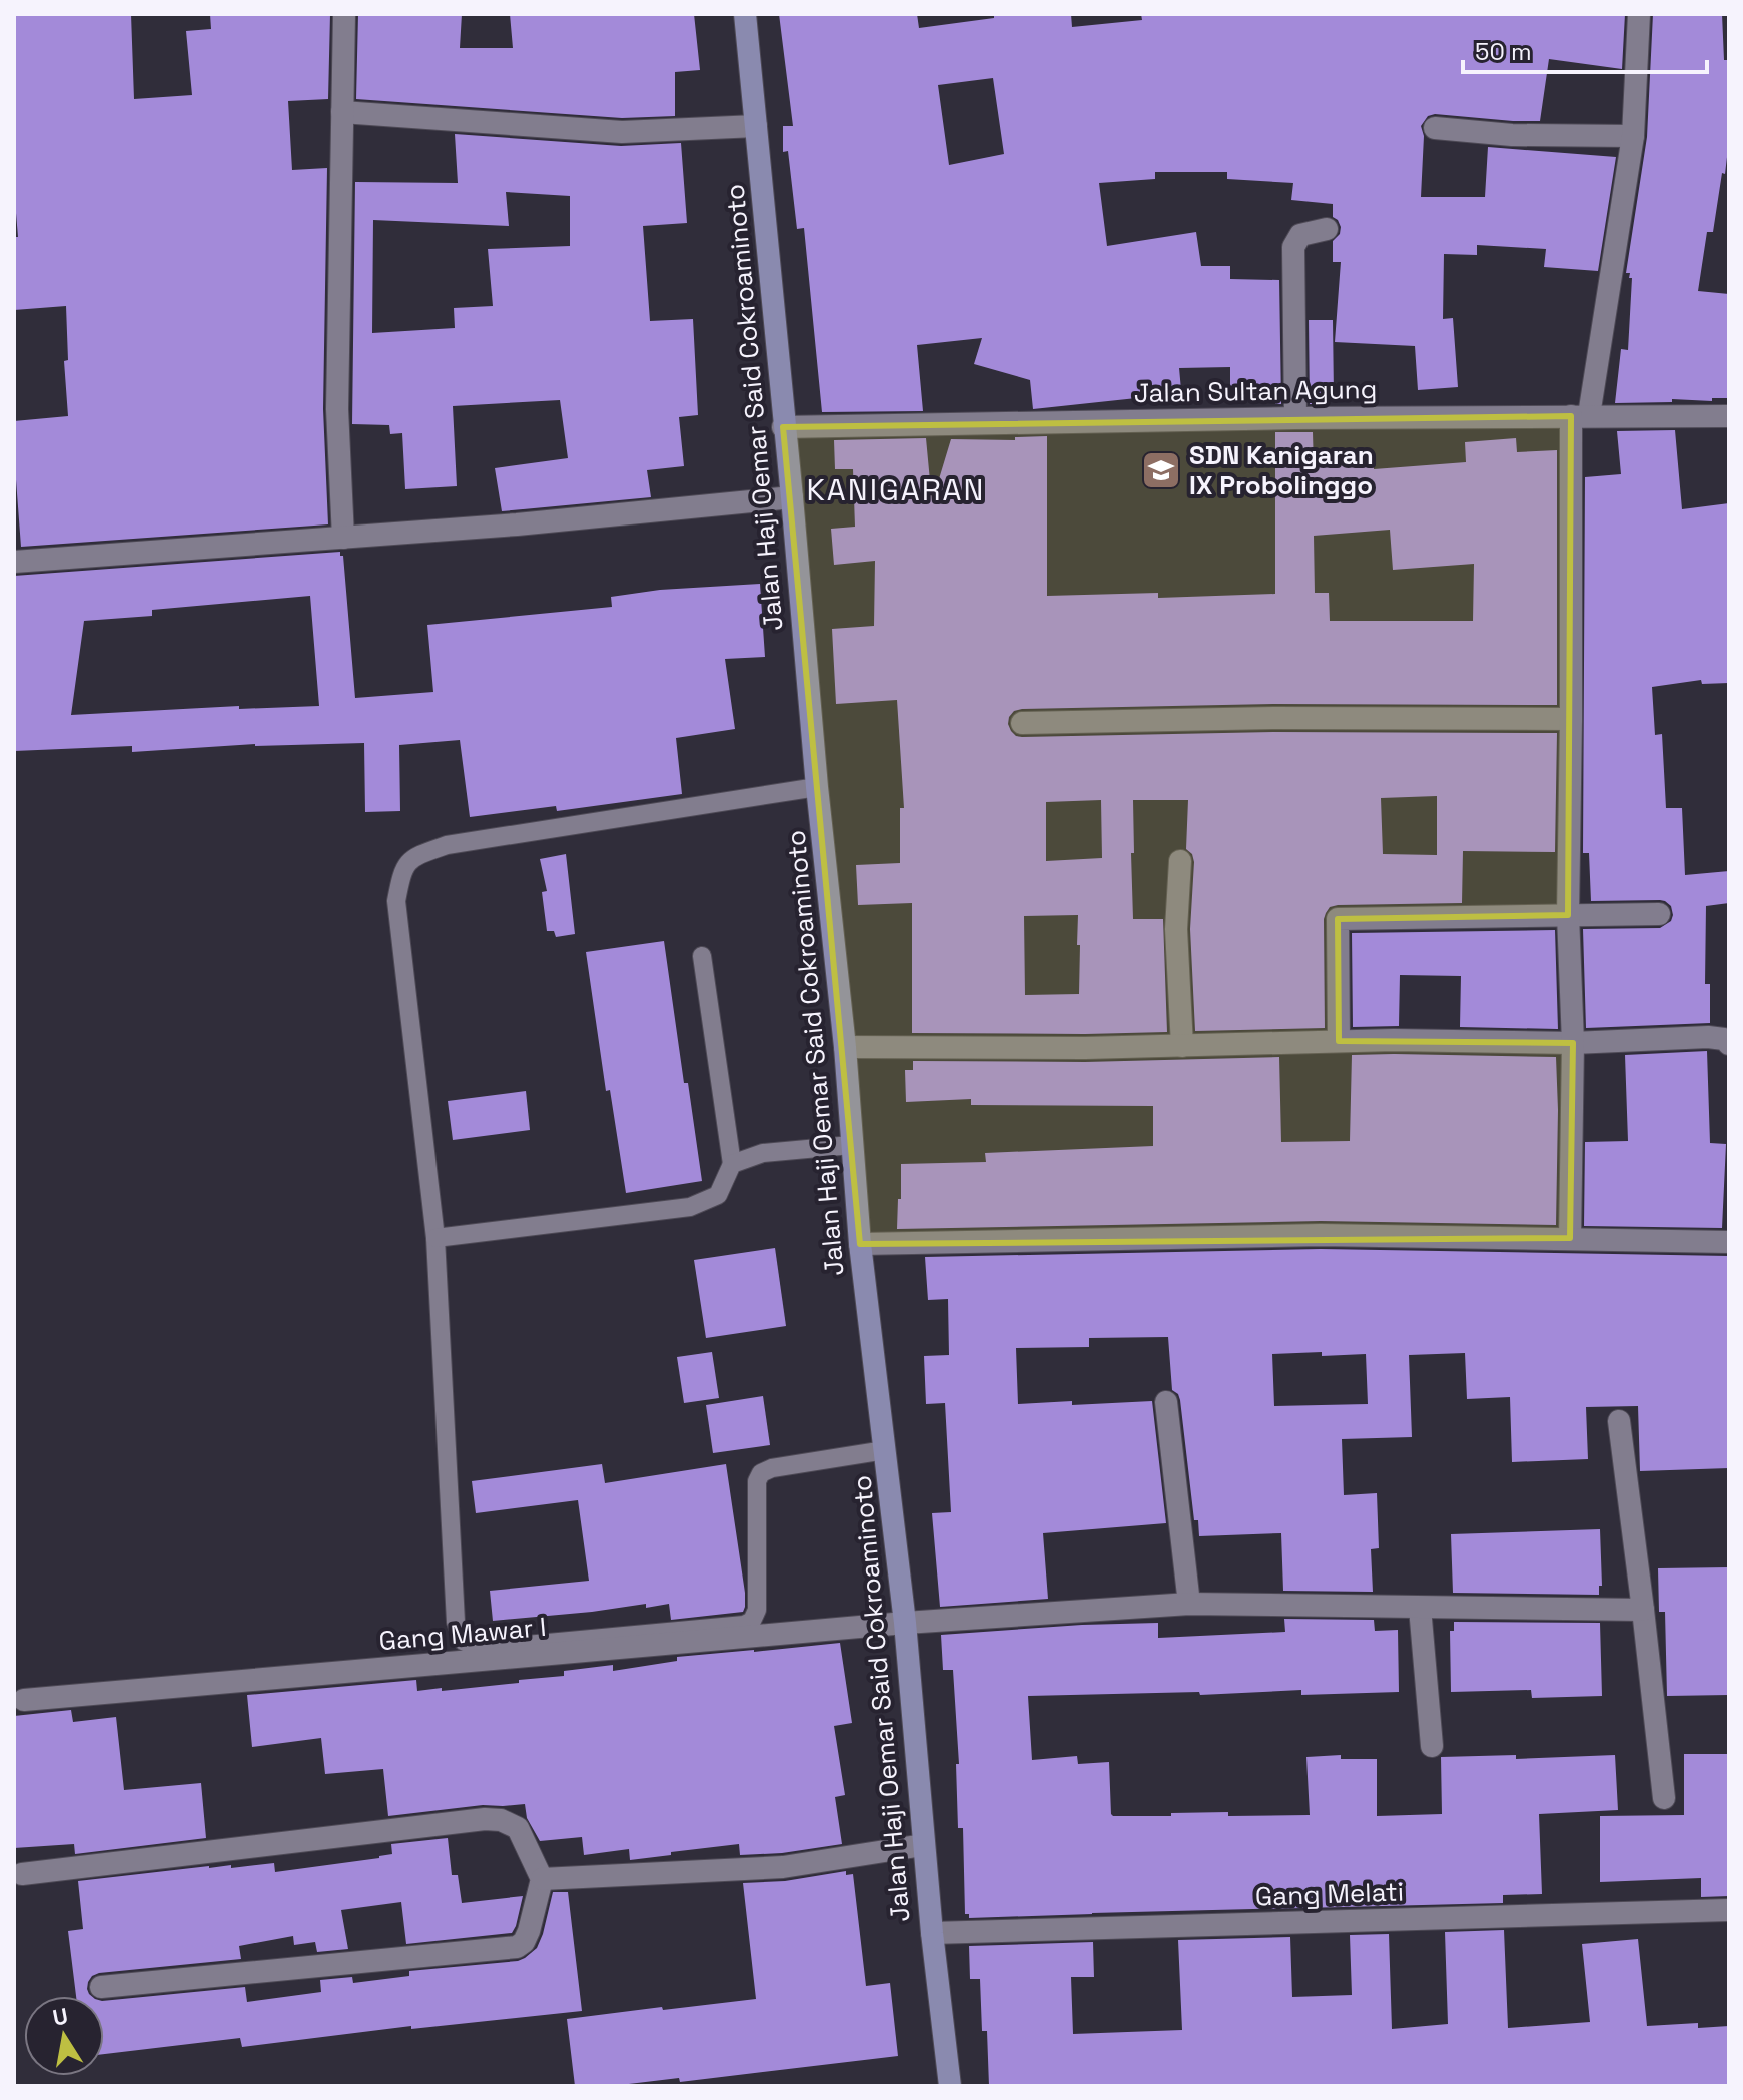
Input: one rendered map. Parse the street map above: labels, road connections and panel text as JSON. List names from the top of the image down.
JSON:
{
  "streets": {
    "main road": ["Jalan Haji Oemar Said Cokroaminoto"],
    "street": ["Jalan Sultan Agung", "Gang Mawar I", "Gang Melati"]
  },
  "crossings": [
    ["Jalan Sultan Agung", "Jalan Haji Oemar Said Cokroaminoto"],
    ["Jalan Haji Oemar Said Cokroaminoto", "Gang Mawar I"],
    ["Jalan Haji Oemar Said Cokroaminoto", "Gang Melati"]
  ],
  "districts": ["KANIGARAN"],
  "places": {
    "school or university": ["SDN Kanigaran IX Probolinggo"]
  },
  "scale_bar": "50 m",
  "north": "top"
}
